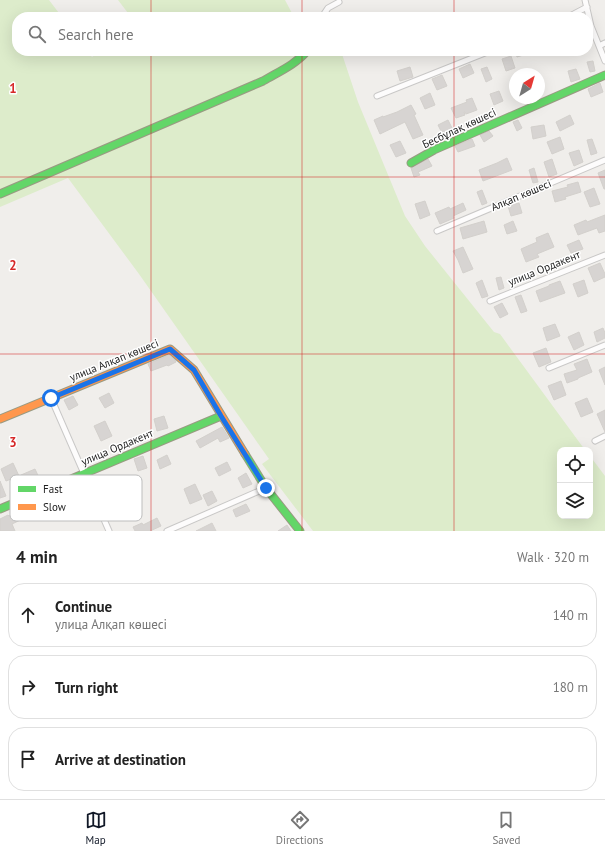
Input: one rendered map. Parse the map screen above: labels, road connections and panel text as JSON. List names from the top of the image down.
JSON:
{
  "streets": {
    "street": [
      "Бесбұлақ көшесі",
      "Алқап көшесі",
      "улица Ордакент",
      "улица Алқап көшесі"
    ]
  },
  "crossings": [
    ["улица Ордакент", "улица Алқап көшесі"]
  ],
  "legend": ["Fast", "Slow"],
  "north": "top right",
  "page": {
    "search": "Search here",
    "heading": ["4 min", "Walk · 320 m"],
    "list": [
      ["Continue", "улица Алқап көшесі", "140 m"],
      ["Turn right", "180 m"],
      "Arrive at destination"
    ],
    "nav": ["Map", "Directions", "Saved"]
  },
  "grid": {
    "rows": ["1", "2", "3"]
  }
}
